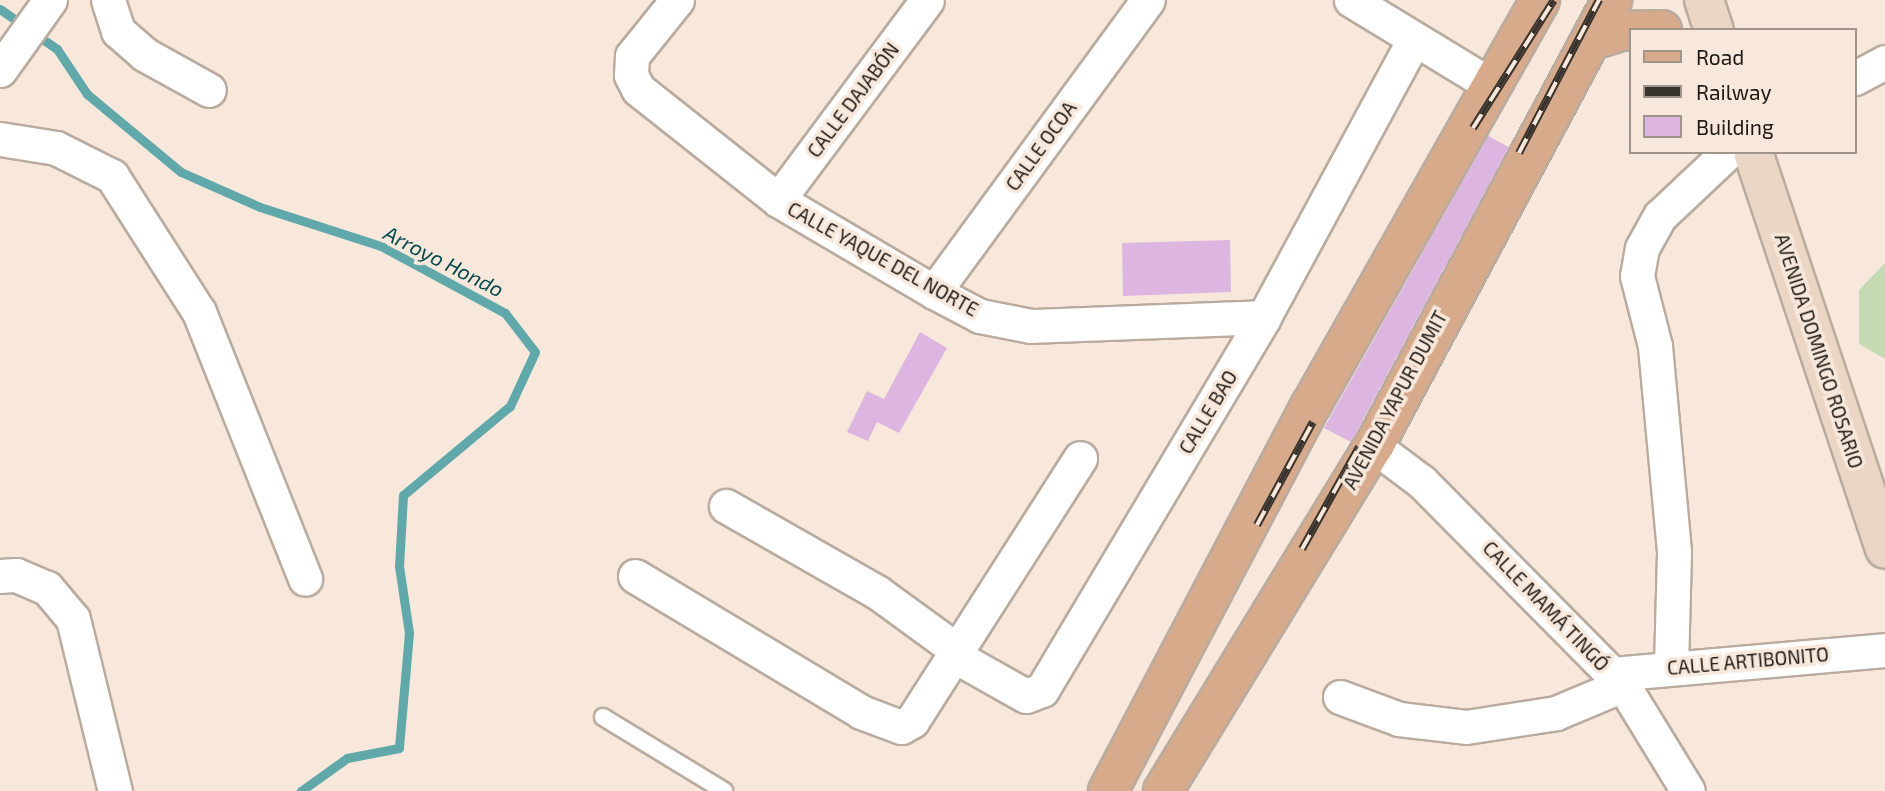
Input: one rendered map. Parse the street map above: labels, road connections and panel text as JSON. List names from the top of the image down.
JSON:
{
  "streets": {
    "main road": ["AVENIDA DOMINGO ROSARIO", "AVENIDA YAPUR DUMIT"],
    "street": [
      "CALLE DAJABÓN",
      "CALLE OCOA",
      "CALLE YAQUE DEL NORTE",
      "CALLE BAO",
      "CALLE MAMÁ TINGÓ",
      "CALLE ARTIBONITO"
    ]
  },
  "crossings": [
    ["CALLE DAJABÓN", "CALLE YAQUE DEL NORTE"],
    ["CALLE OCOA", "CALLE YAQUE DEL NORTE"],
    ["CALLE YAQUE DEL NORTE", "CALLE BAO"],
    ["AVENIDA YAPUR DUMIT", "CALLE MAMÁ TINGÓ"],
    ["CALLE MAMÁ TINGÓ", "CALLE ARTIBONITO"]
  ],
  "water": ["Arroyo Hondo"],
  "legend": ["Road", "Railway", "Building"]
}
